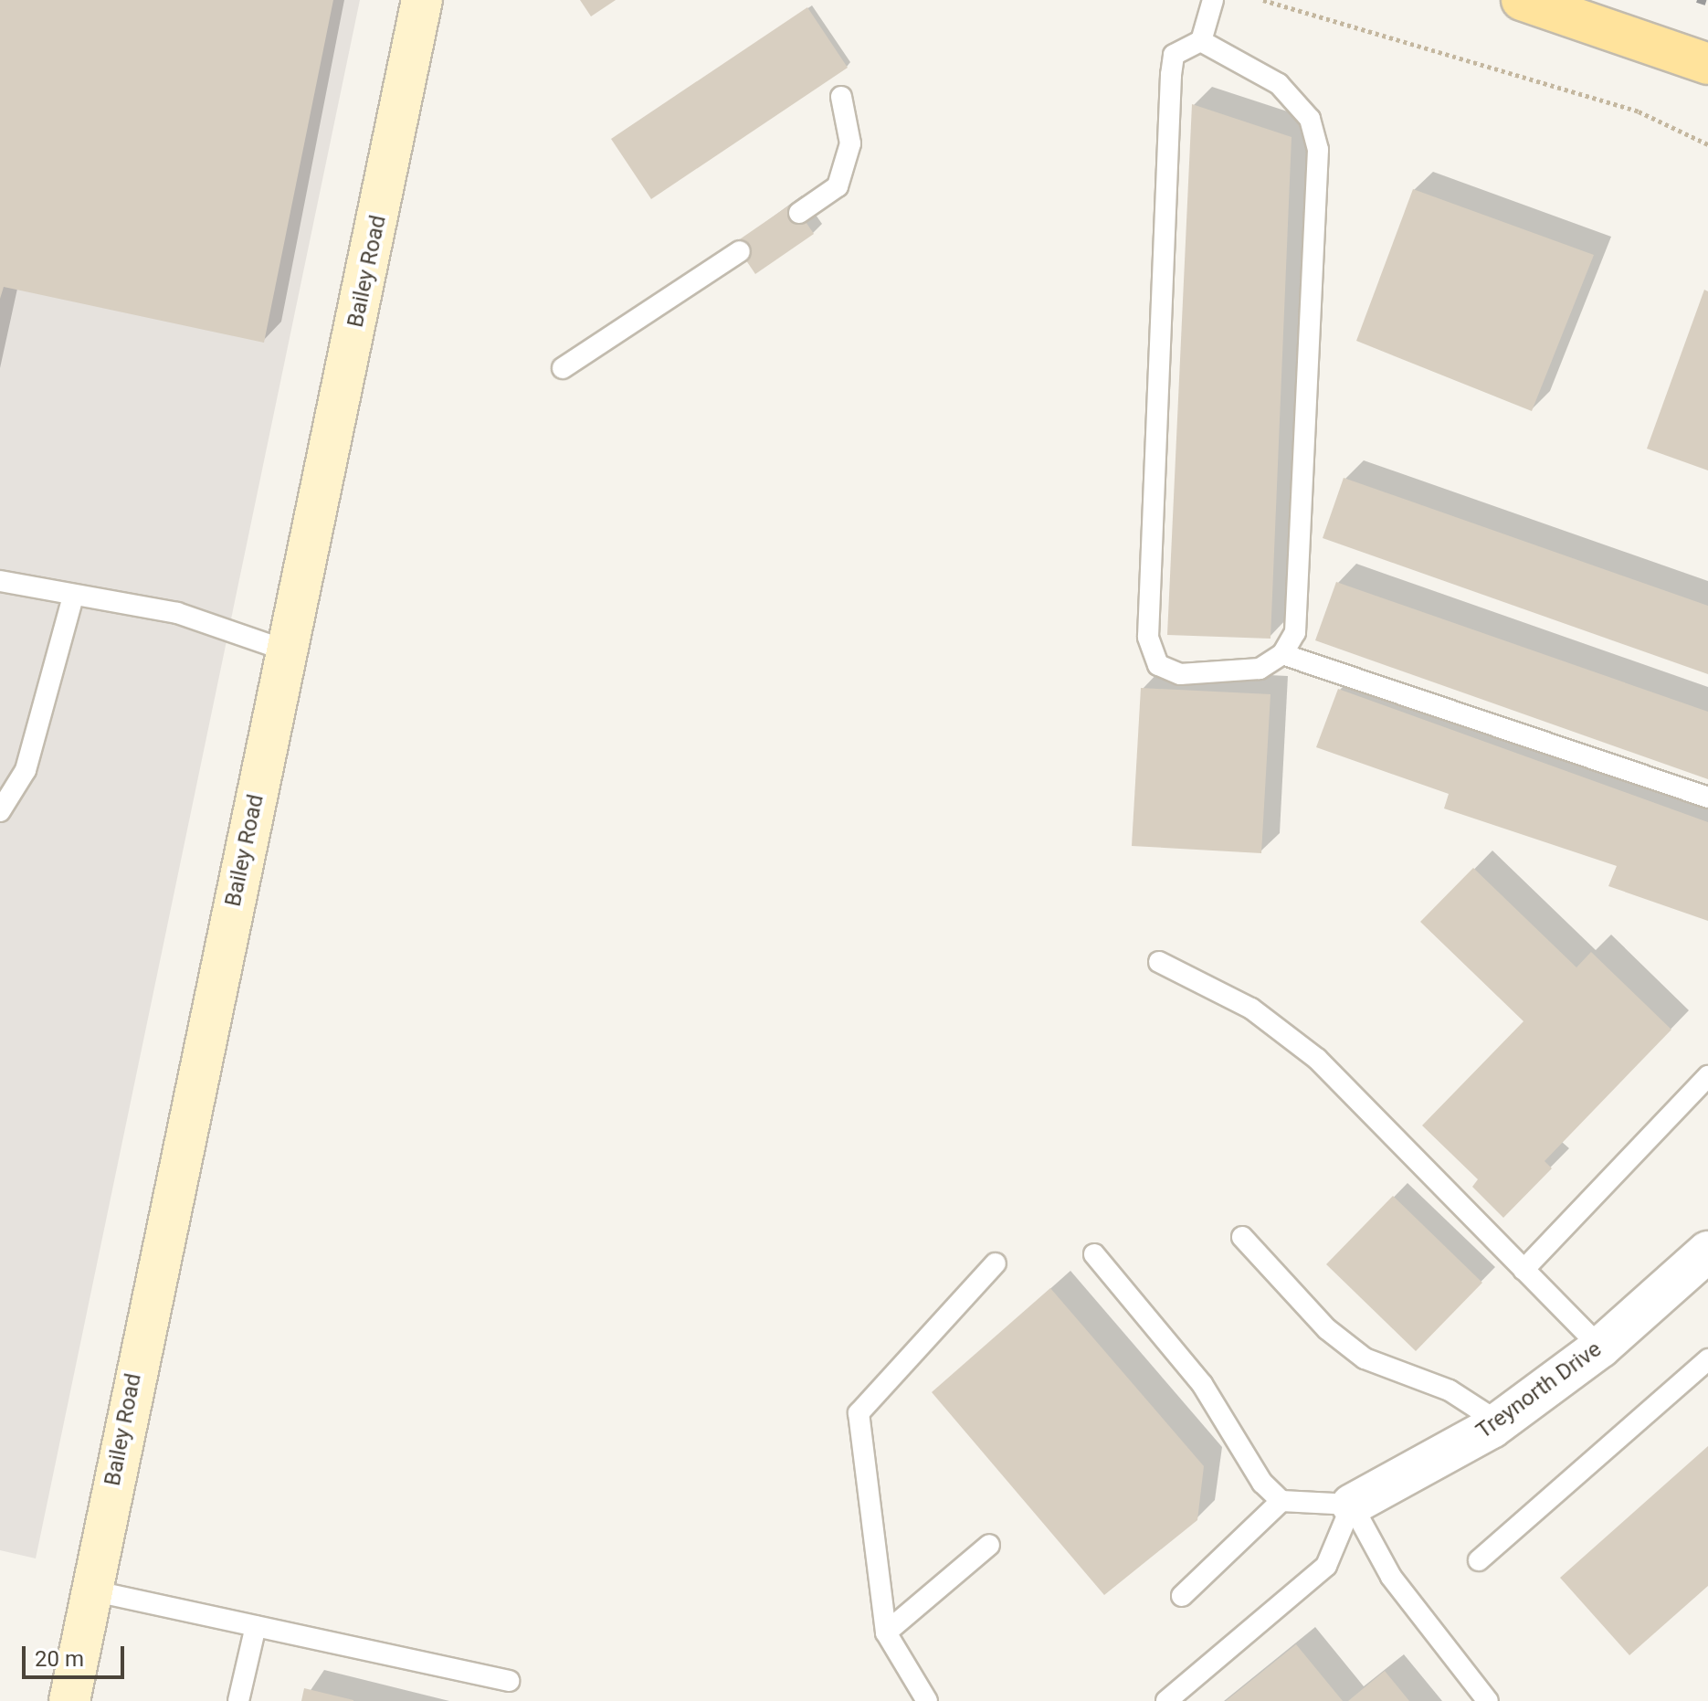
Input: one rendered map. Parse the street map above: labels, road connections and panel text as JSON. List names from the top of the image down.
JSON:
{
  "streets": {
    "street": ["Bailey Road", "Treynorth Drive"]
  },
  "scale_bar": "20 m"
}
